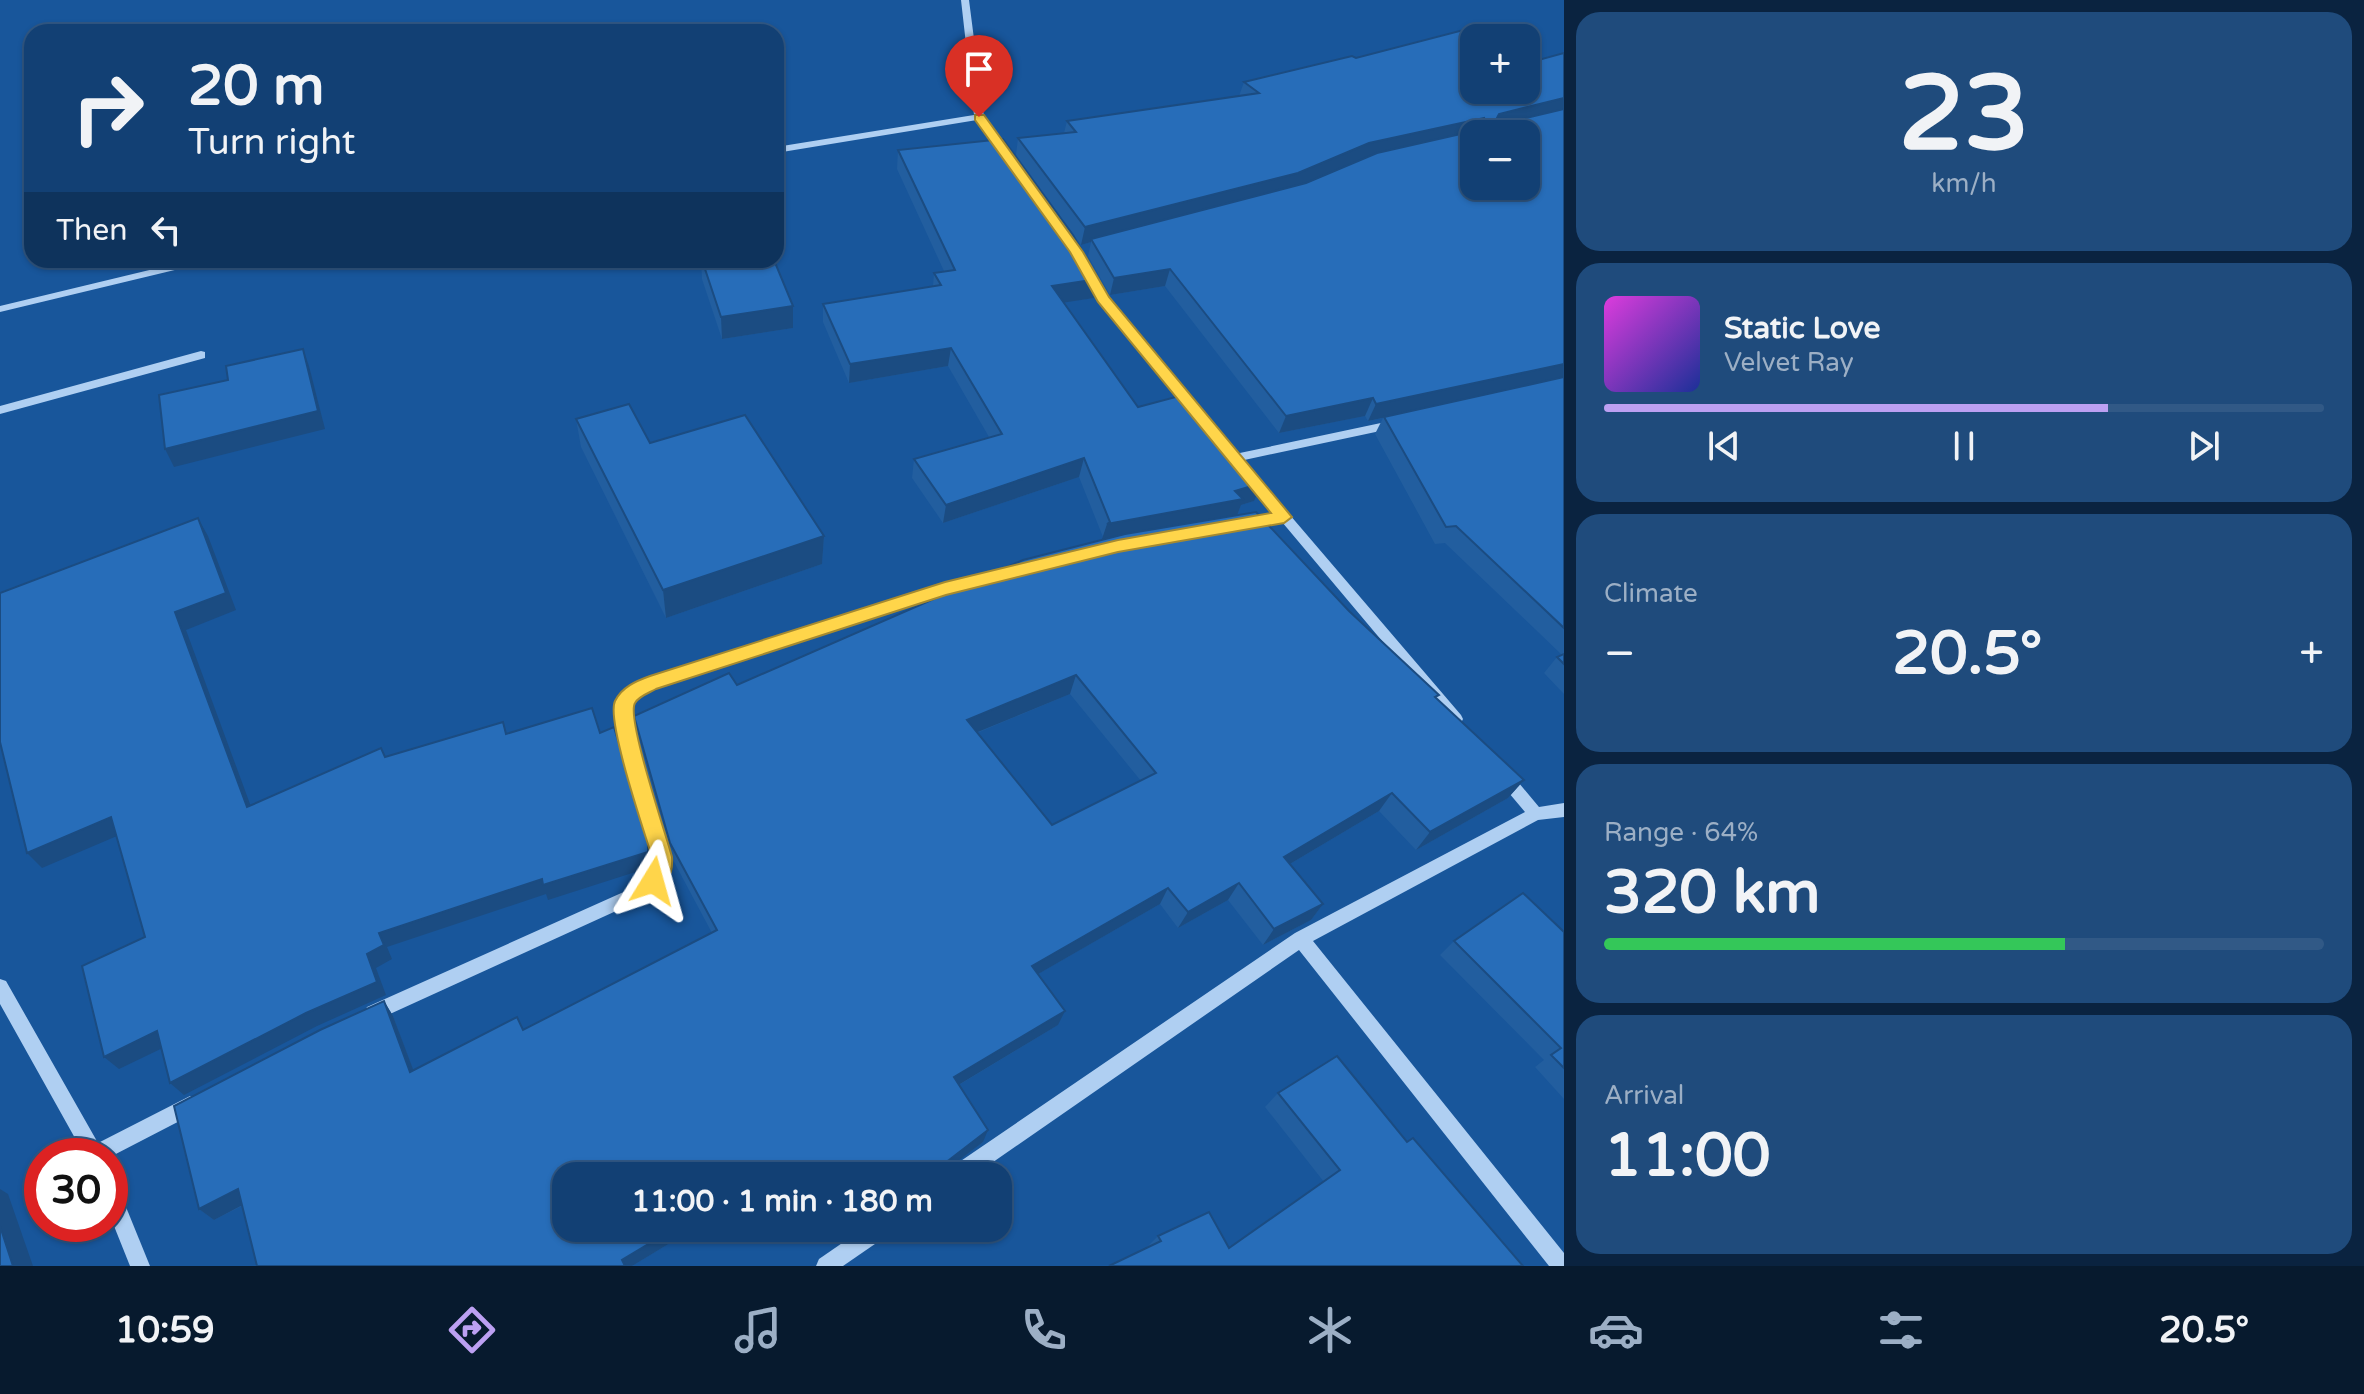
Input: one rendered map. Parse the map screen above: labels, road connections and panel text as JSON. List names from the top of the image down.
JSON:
{
  "page": {
    "tile": [
      ["23", "km/h"],
      "Climate",
      ["Range · 64%", "320 km"],
      ["Arrival", "11:00"]
    ],
    "map_buttons": ["+", "−"],
    "turn": ["20 m", "Turn right"],
    "then": "Then",
    "song": ["Static Love", "Velvet Ray"],
    "heat": ["−", "20.5°", "+"],
    "limit": "30",
    "trip": "11:00 · 1 min · 180 m",
    "tabs": ["10:59", "20.5°"]
  }
}
